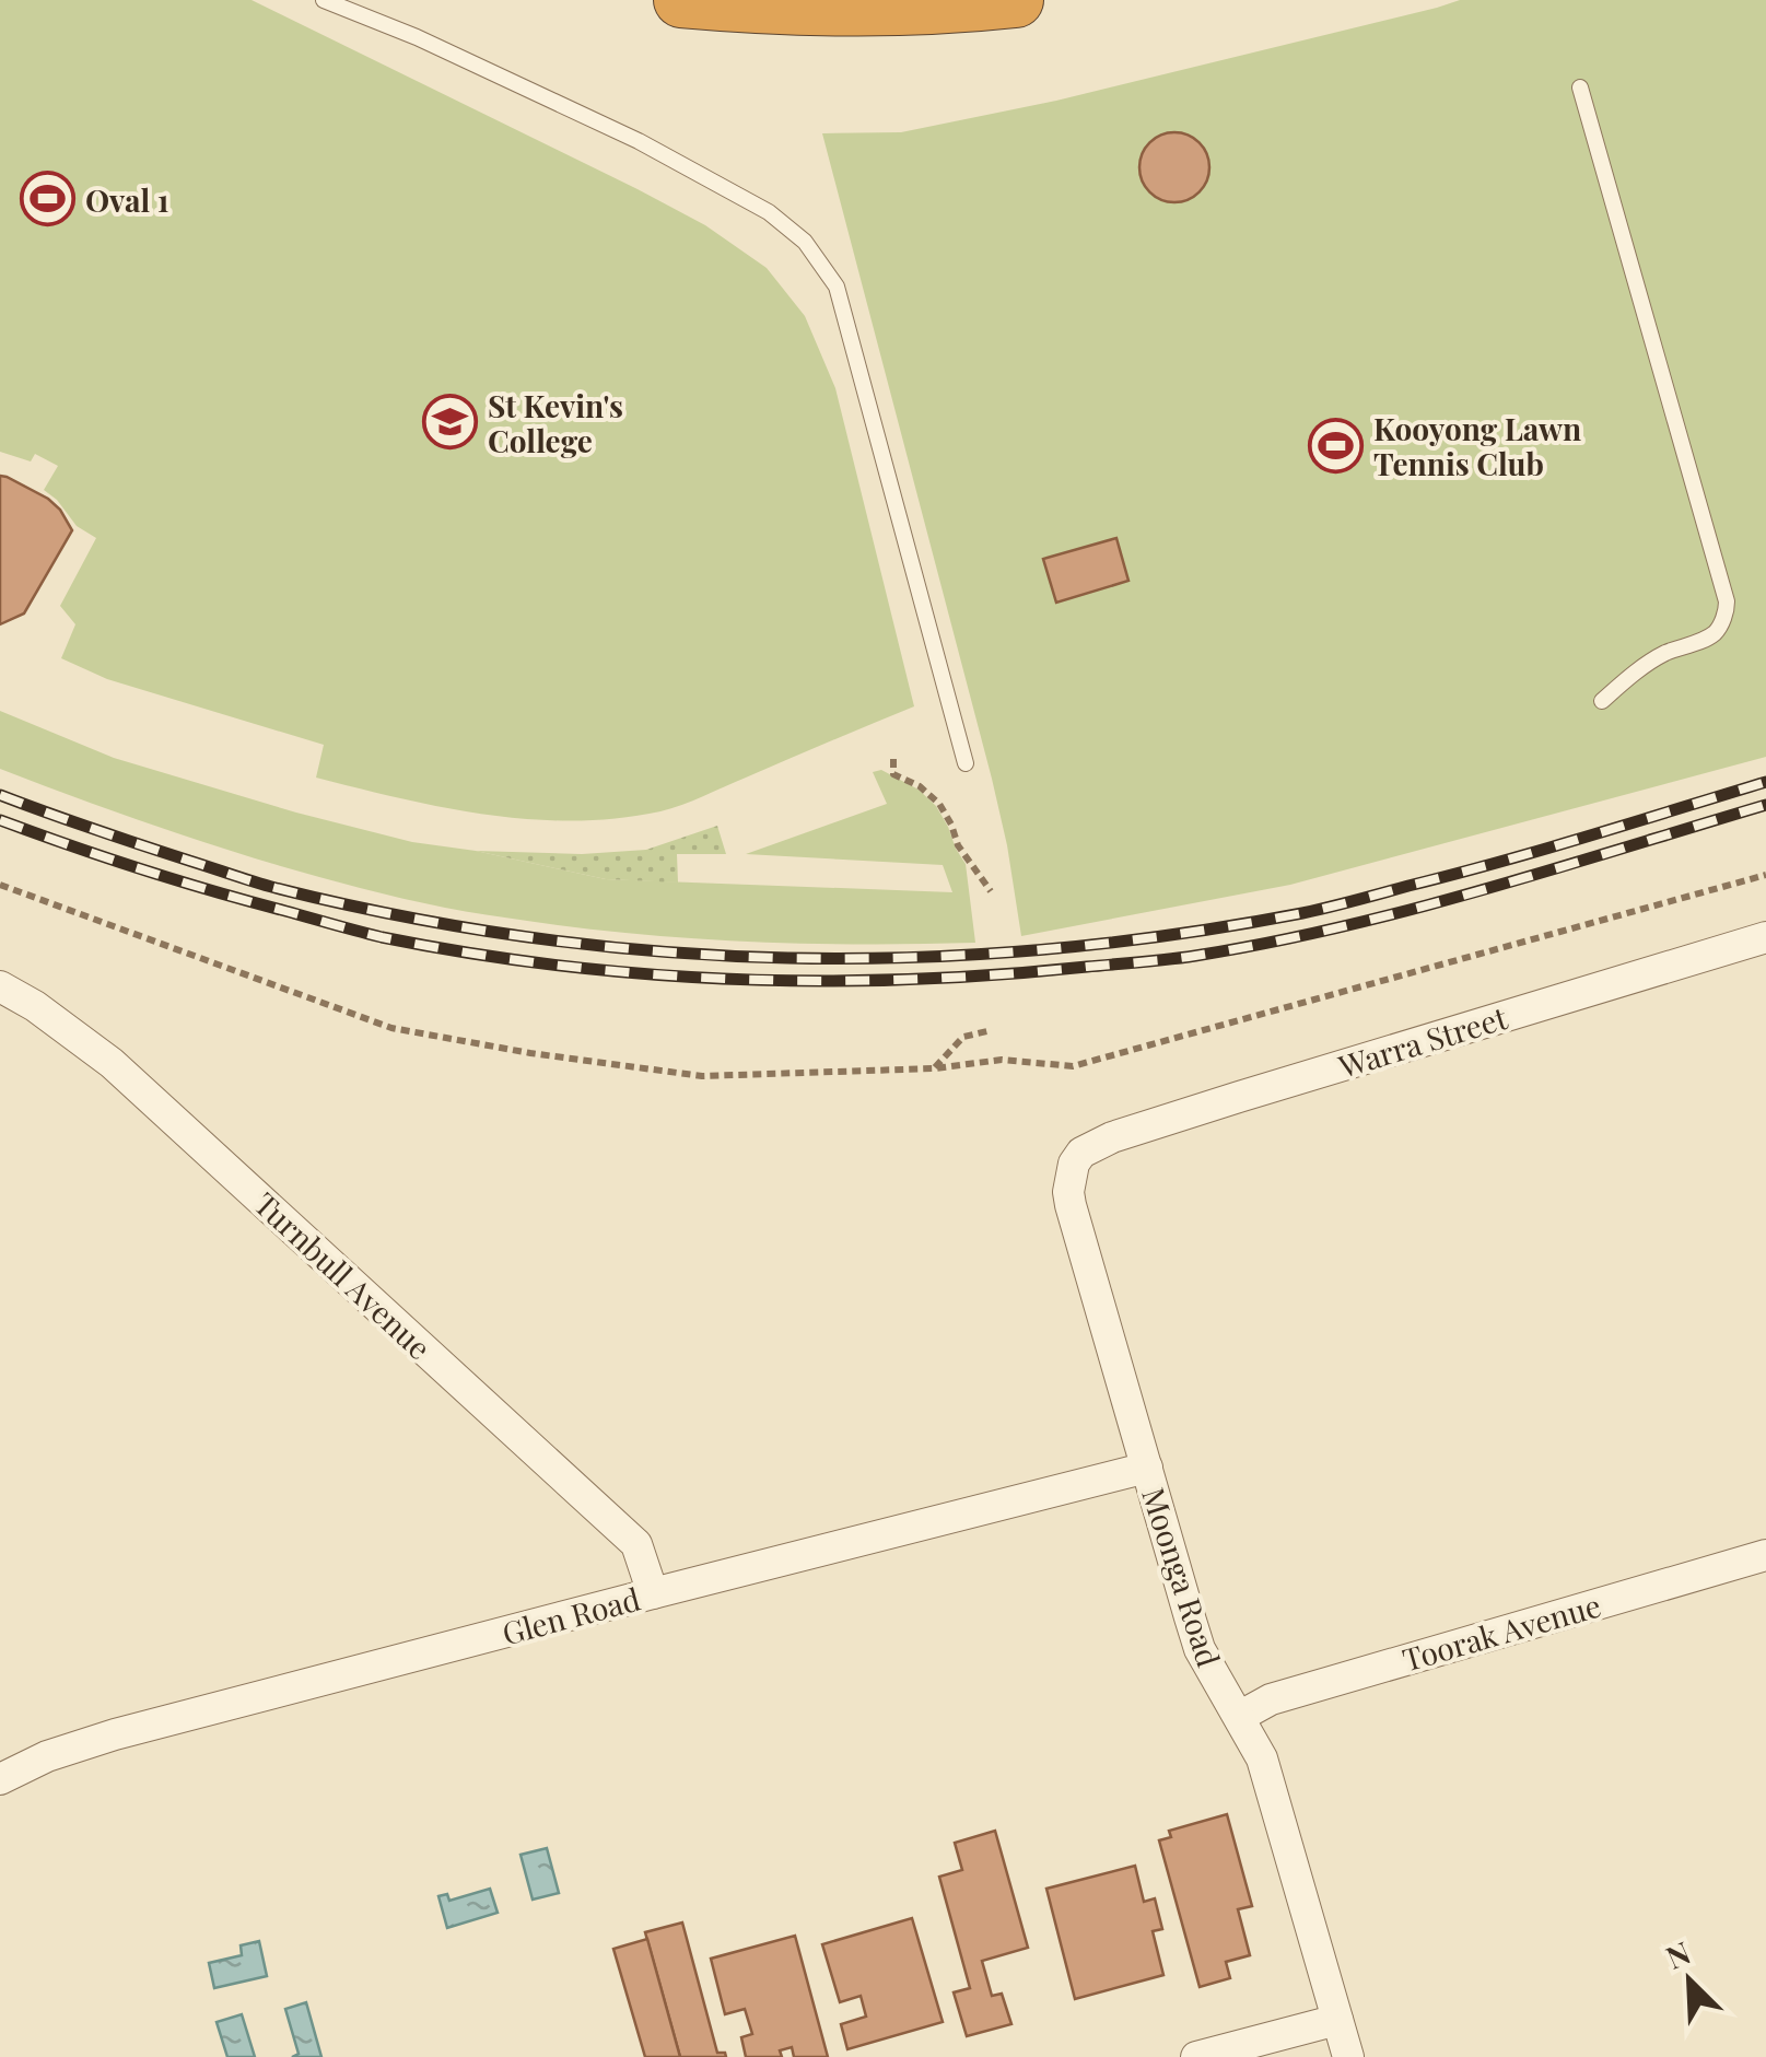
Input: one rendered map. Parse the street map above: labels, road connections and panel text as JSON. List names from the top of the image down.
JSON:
{
  "streets": {
    "street": [
      "Warra Street",
      "Turnbull Avenue",
      "Moonga Road",
      "Glen Road",
      "Toorak Avenue"
    ]
  },
  "crossings": [
    ["Warra Street", "Moonga Road"],
    ["Turnbull Avenue", "Glen Road"],
    ["Moonga Road", "Glen Road"],
    ["Moonga Road", "Toorak Avenue"]
  ],
  "places": {
    "sports": ["Oval 1", "Kooyong Lawn Tennis Club"],
    "school or university": ["St Kevin's College"]
  },
  "north": "top left"
}
